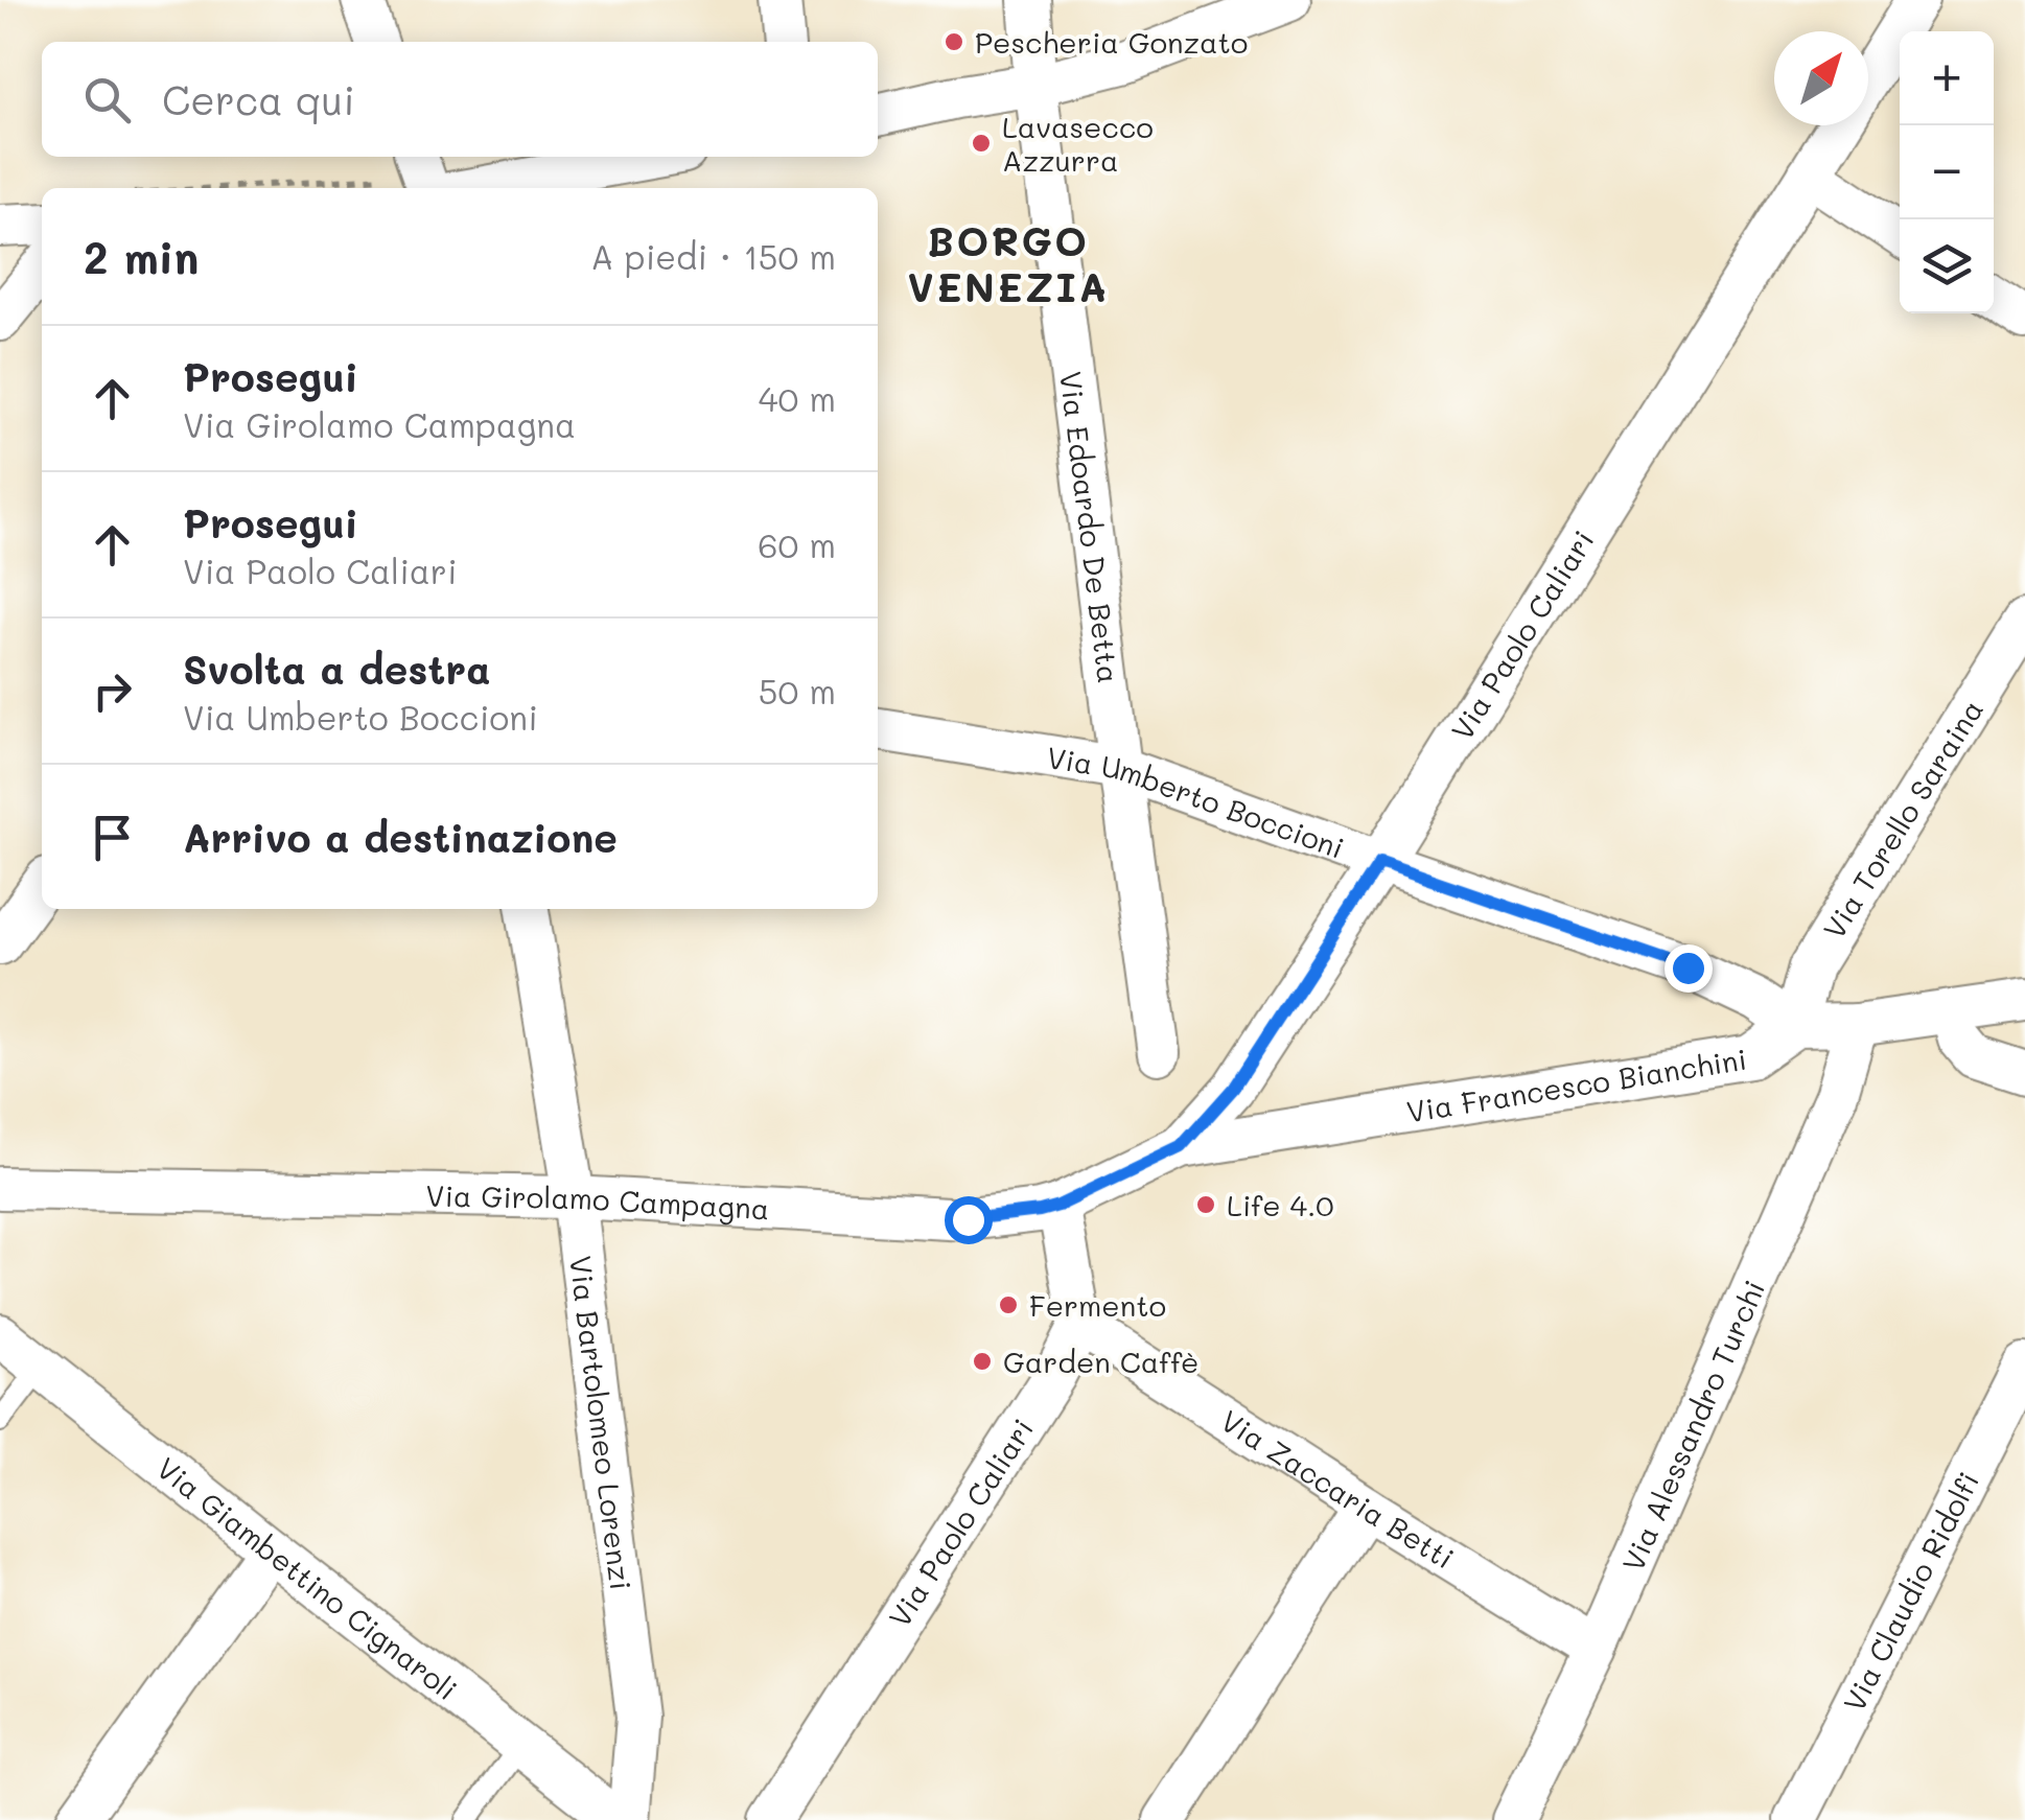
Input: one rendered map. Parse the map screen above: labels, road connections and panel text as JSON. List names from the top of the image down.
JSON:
{
  "streets": {
    "street": [
      "Via Edoardo De Betta",
      "Via Paolo Caliari",
      "Via Umberto Boccioni",
      "Via Torello Saraina",
      "Via Francesco Bianchini",
      "Via Girolamo Campagna",
      "Via Bartolomeo Lorenzi",
      "Via Alessandro Turchi",
      "Via Zaccaria Betti",
      "Via Giambettino Cignaroli",
      "Via Claudio Ridolfi"
    ]
  },
  "crossings": [
    ["Via Edoardo De Betta", "Via Umberto Boccioni"],
    ["Via Paolo Caliari", "Via Umberto Boccioni"],
    ["Via Paolo Caliari", "Via Francesco Bianchini"],
    ["Via Paolo Caliari", "Via Girolamo Campagna"],
    ["Via Paolo Caliari", "Via Zaccaria Betti"],
    ["Via Umberto Boccioni", "Via Torello Saraina"],
    ["Via Umberto Boccioni", "Via Francesco Bianchini"],
    ["Via Torello Saraina", "Via Francesco Bianchini"],
    ["Via Francesco Bianchini", "Via Girolamo Campagna"],
    ["Via Girolamo Campagna", "Via Bartolomeo Lorenzi"],
    ["Via Alessandro Turchi", "Via Zaccaria Betti"]
  ],
  "districts": ["BORGO VENEZIA"],
  "places": [
    "Pescheria Gonzato",
    "Lavasecco Azzurra",
    "Life 4.0",
    "Fermento",
    "Garden Caffè"
  ],
  "north": "top right",
  "page": {
    "map_buttons": ["+", "−"],
    "search": "Cerca qui",
    "heading": ["2 min", "A piedi · 150 m"],
    "list": [
      ["Prosegui", "Via Girolamo Campagna", "40 m"],
      ["Prosegui", "Via Paolo Caliari", "60 m"],
      ["Svolta a destra", "Via Umberto Boccioni", "50 m"],
      "Arrivo a destinazione"
    ]
  }
}
